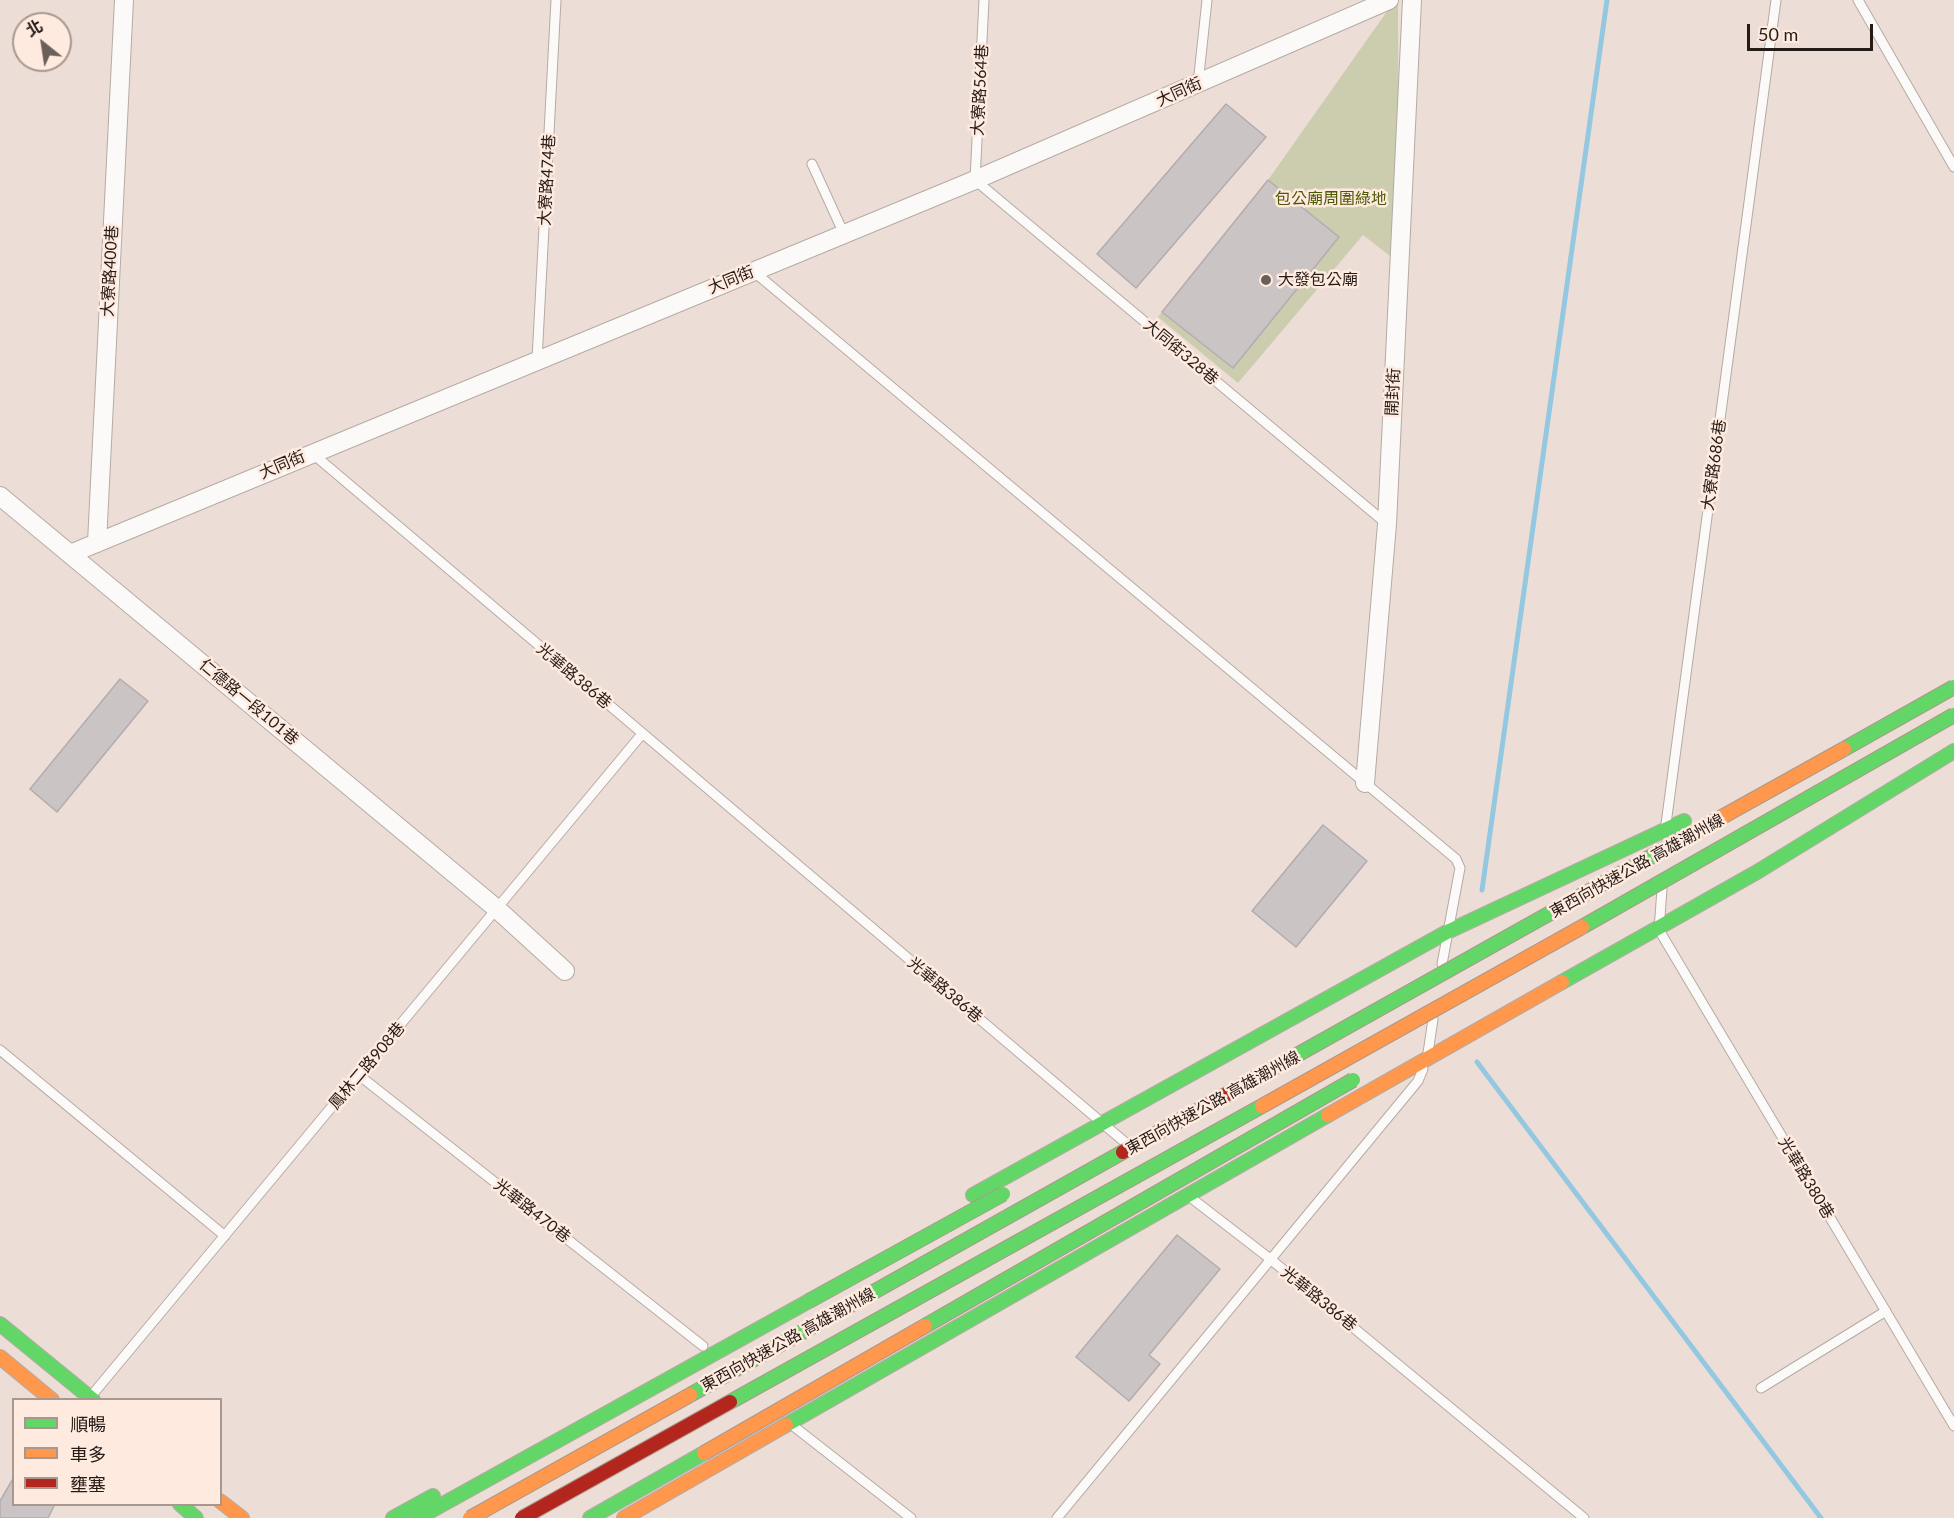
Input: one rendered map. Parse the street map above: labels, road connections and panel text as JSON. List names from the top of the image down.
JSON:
{
  "streets": {
    "main road": ["東西向快速公路 高雄潮州線"],
    "street": [
      "大同街",
      "大寮路400巷",
      "開封街",
      "仁德路一段101巷"
    ],
    "lane": [
      "大寮路564巷",
      "大寮路474巷",
      "大同街328巷",
      "大寮路686巷",
      "光華路386巷",
      "鳳林二路908巷",
      "光華路380巷",
      "光華路470巷"
    ]
  },
  "crossings": [
    ["大寮路564巷", "大同街"],
    ["大寮路564巷", "大同街328巷"],
    ["大同街", "大寮路474巷"],
    ["大同街", "大寮路400巷"],
    ["大同街", "大同街328巷"],
    ["大同街", "光華路386巷"],
    ["大同街", "仁德路一段101巷"],
    ["大同街328巷", "開封街"],
    ["大寮路686巷", "光華路380巷"],
    ["光華路386巷", "鳳林二路908巷"],
    ["仁德路一段101巷", "鳳林二路908巷"],
    ["鳳林二路908巷", "光華路470巷"]
  ],
  "parks": ["包公廟周圍綠地"],
  "places": ["大發包公廟"],
  "legend": ["順暢", "車多", "壅塞"],
  "scale_bar": "50 m",
  "north": "top left"
}
